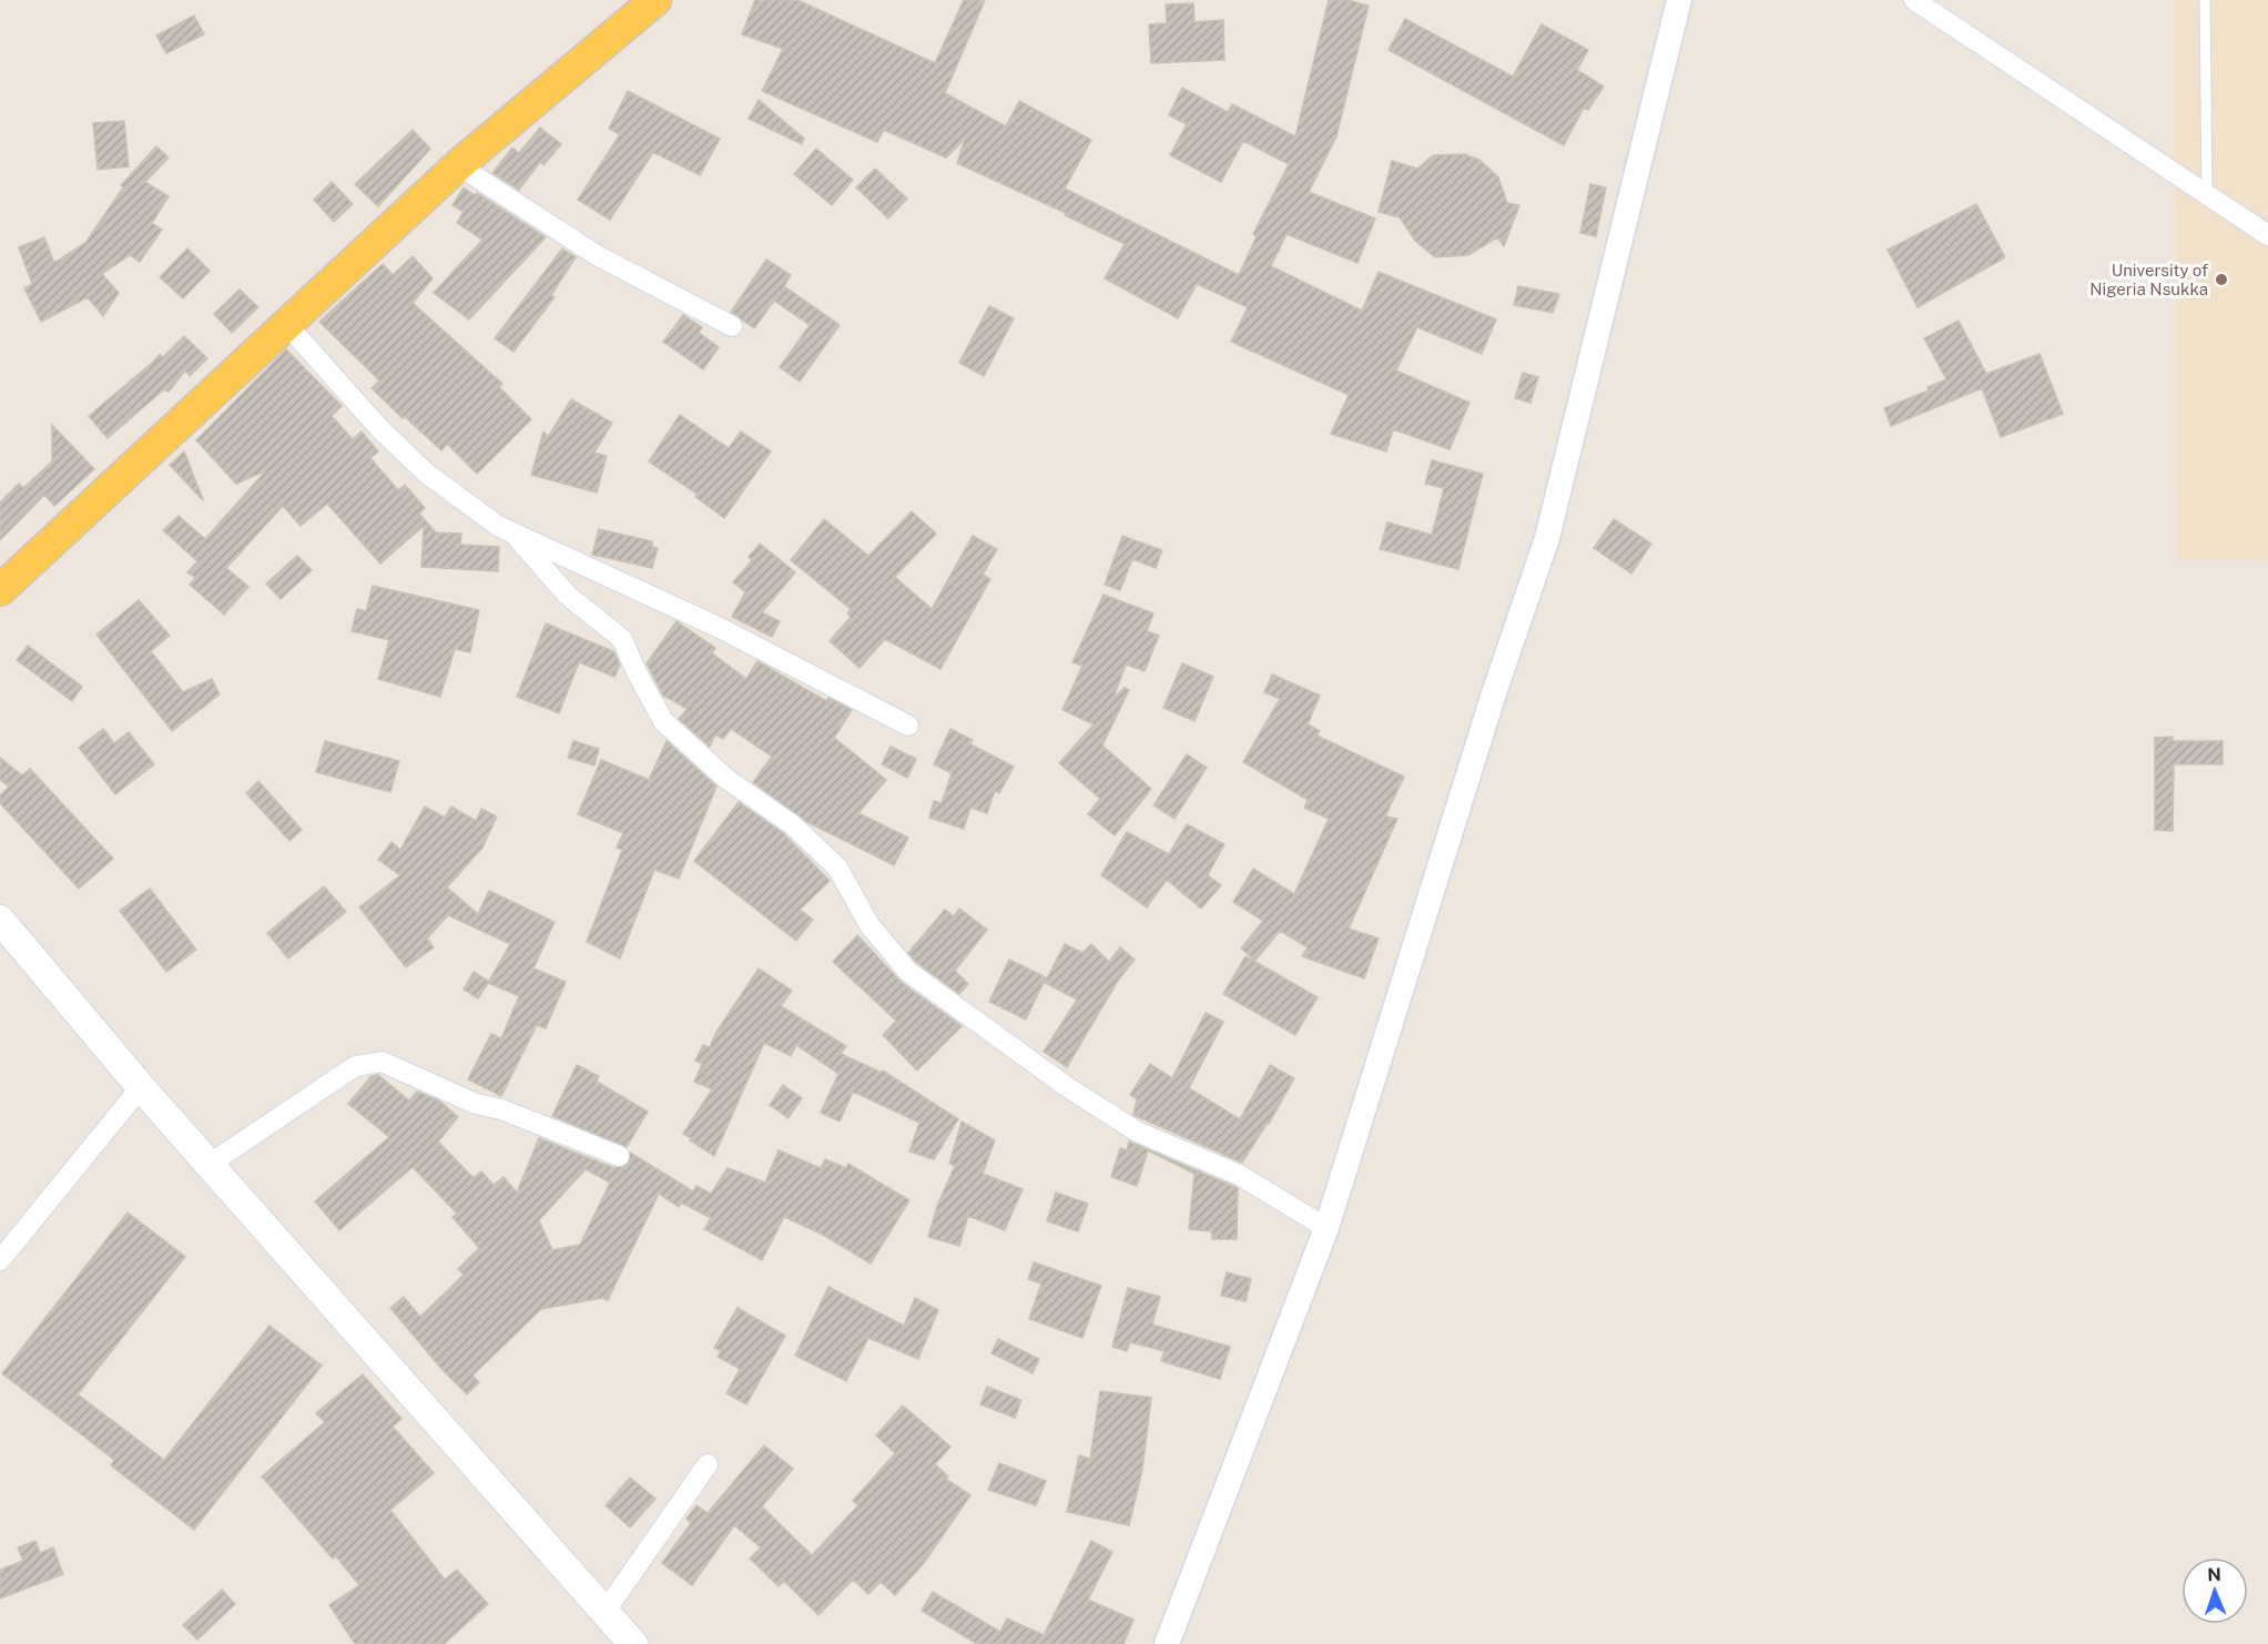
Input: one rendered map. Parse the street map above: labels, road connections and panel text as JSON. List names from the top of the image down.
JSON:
{
  "places": ["University of Nigeria Nsukka"],
  "north": "top"
}
